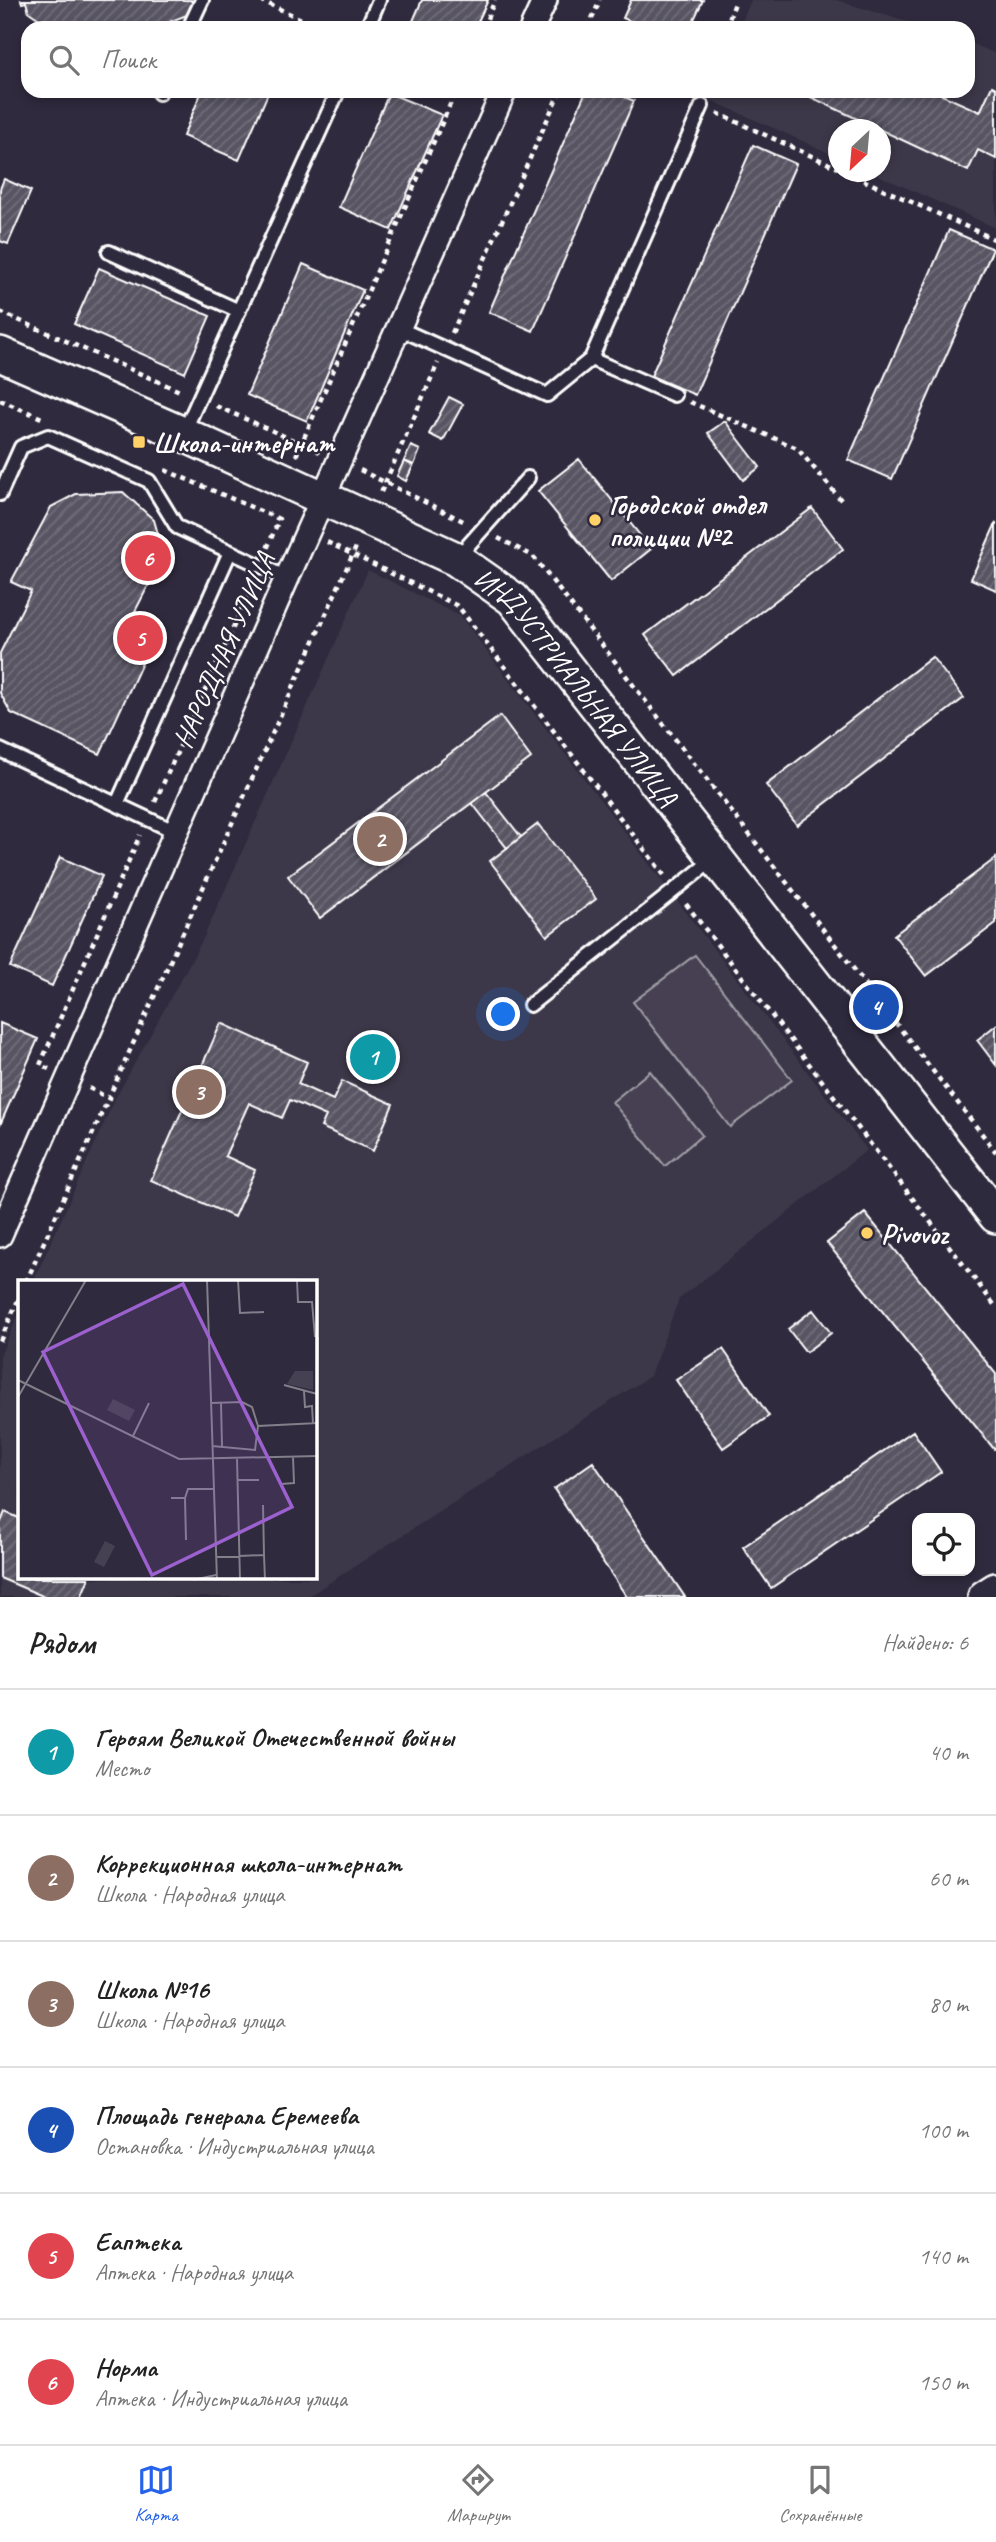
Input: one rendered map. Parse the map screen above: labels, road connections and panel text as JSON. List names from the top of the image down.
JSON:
{
  "streets": {
    "street": ["НАРОДНАЯ УЛИЦА", "ИНДУСТРИАЛЬНАЯ УЛИЦА"]
  },
  "crossings": [
    ["НАРОДНАЯ УЛИЦА", "ИНДУСТРИАЛЬНАЯ УЛИЦА"]
  ],
  "places": {
    "transit": ["Школа-интернат"],
    "other": ["Городской отдел полиции №2", "Pivovoz"]
  },
  "north": "bottom left",
  "page": {
    "search": "Поиск",
    "pins": [
      "6",
      "5",
      "2",
      "4",
      "1",
      "3"
    ],
    "heading": ["Рядом", "Найдено: 6"],
    "list": [
      {
        "mark": "1",
        "name": "Героям Великой Отечественной войны",
        "note": "Место",
        "value": "40 m"
      },
      {
        "mark": "2",
        "name": "Коррекционная школа-интернат",
        "note": "Школа · Народная улица",
        "value": "60 m"
      },
      {
        "mark": "3",
        "name": "Школа №16",
        "note": "Школа · Народная улица",
        "value": "80 m"
      },
      {
        "mark": "4",
        "name": "Площадь генерала Еремеева",
        "note": "Остановка · Индустриальная улица",
        "value": "100 m"
      },
      {
        "mark": "5",
        "name": "Еаптека",
        "note": "Аптека · Народная улица",
        "value": "140 m"
      },
      {
        "mark": "6",
        "name": "Норма",
        "note": "Аптека · Индустриальная улица",
        "value": "150 m"
      }
    ],
    "nav": ["Карта", "Маршрут", "Сохранённые"]
  }
}
